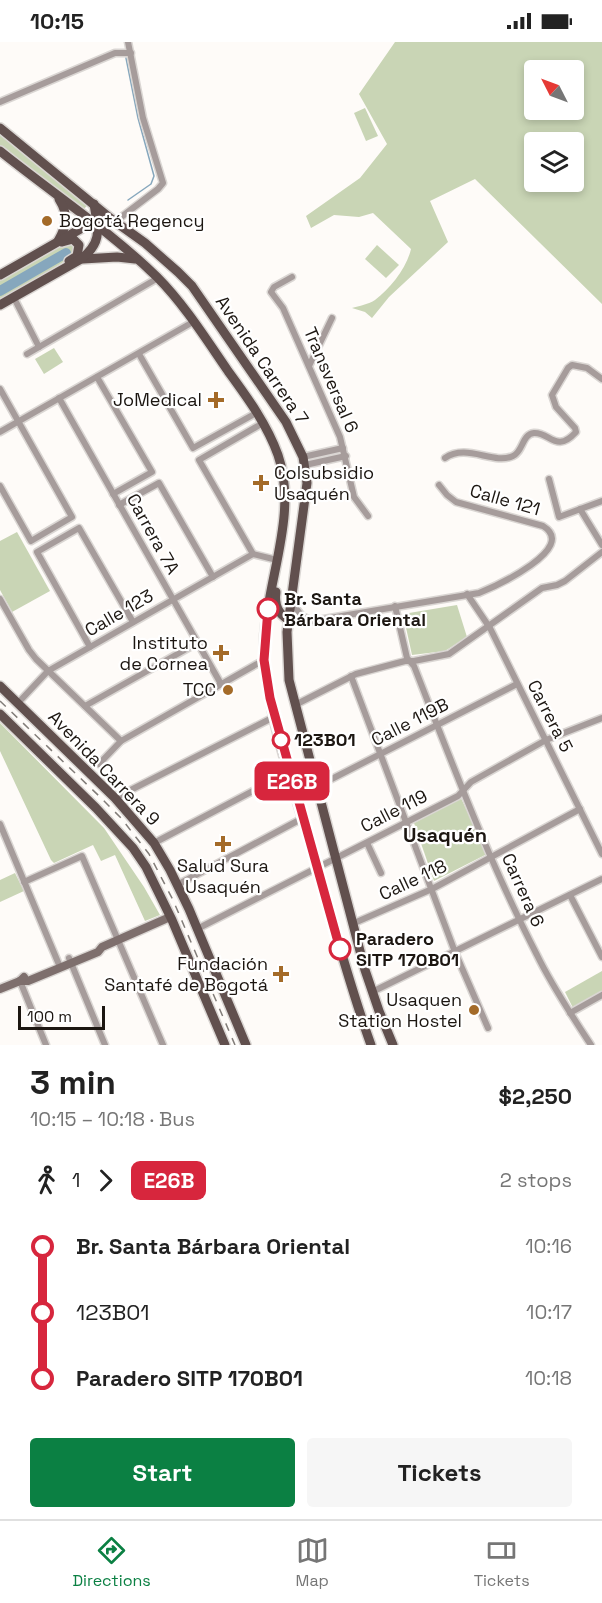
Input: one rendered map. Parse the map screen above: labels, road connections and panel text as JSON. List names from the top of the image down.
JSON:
{
  "streets": {
    "main road": ["Avenida Carrera 7", "Avenida Carrera 9"],
    "street": [
      "Transversal 6",
      "Calle 121",
      "Carrera 7A",
      "Calle 123",
      "Carrera 5",
      "Calle 119B",
      "Calle 119",
      "Calle 118",
      "Carrera 6"
    ]
  },
  "crossings": [
    ["Avenida Carrera 7", "Calle 121"],
    ["Avenida Carrera 7", "Calle 119B"],
    ["Avenida Carrera 7", "Calle 119"],
    ["Avenida Carrera 7", "Calle 118"],
    ["Calle 121", "Carrera 5"],
    ["Calle 121", "Carrera 6"],
    ["Carrera 7A", "Calle 123"],
    ["Calle 123", "Avenida Carrera 9"],
    ["Carrera 5", "Calle 119B"],
    ["Carrera 5", "Calle 119"],
    ["Carrera 5", "Calle 118"],
    ["Calle 119B", "Carrera 6"],
    ["Avenida Carrera 9", "Calle 119"],
    ["Calle 119", "Carrera 6"],
    ["Calle 118", "Carrera 6"]
  ],
  "districts": ["Usaquén"],
  "places": {
    "other": [
      "Bogotá Regency",
      "Br. Santa Bárbara Oriental",
      "TCC",
      "123B01",
      "Paradero SITP 170B01",
      "Usaquen Station Hostel"
    ],
    "health": [
      "JoMedical",
      "Colsubsidio Usaquén",
      "Instituto de Cornea",
      "Salud Sura Usaquén",
      "Fundación Santafé de Bogotá"
    ]
  },
  "lines": ["bus line E26B"],
  "scale_bar": "100 m",
  "north": "top left",
  "page": {
    "status": "10:15",
    "on_map": "E26B",
    "scale": "100 m",
    "heading": ["3 min", "10:15 – 10:18 · Bus", "$2,250"],
    "legs": ["1", "E26B", "2 stops"],
    "list": [
      {
        "name": "Br. Santa Bárbara Oriental",
        "value": "10:16"
      },
      {
        "name": "123B01",
        "value": "10:17"
      },
      {
        "name": "Paradero SITP 170B01",
        "value": "10:18"
      }
    ],
    "buttons": ["Start", "Tickets"],
    "tabs": ["Directions", "Map", "Tickets"]
  }
}
